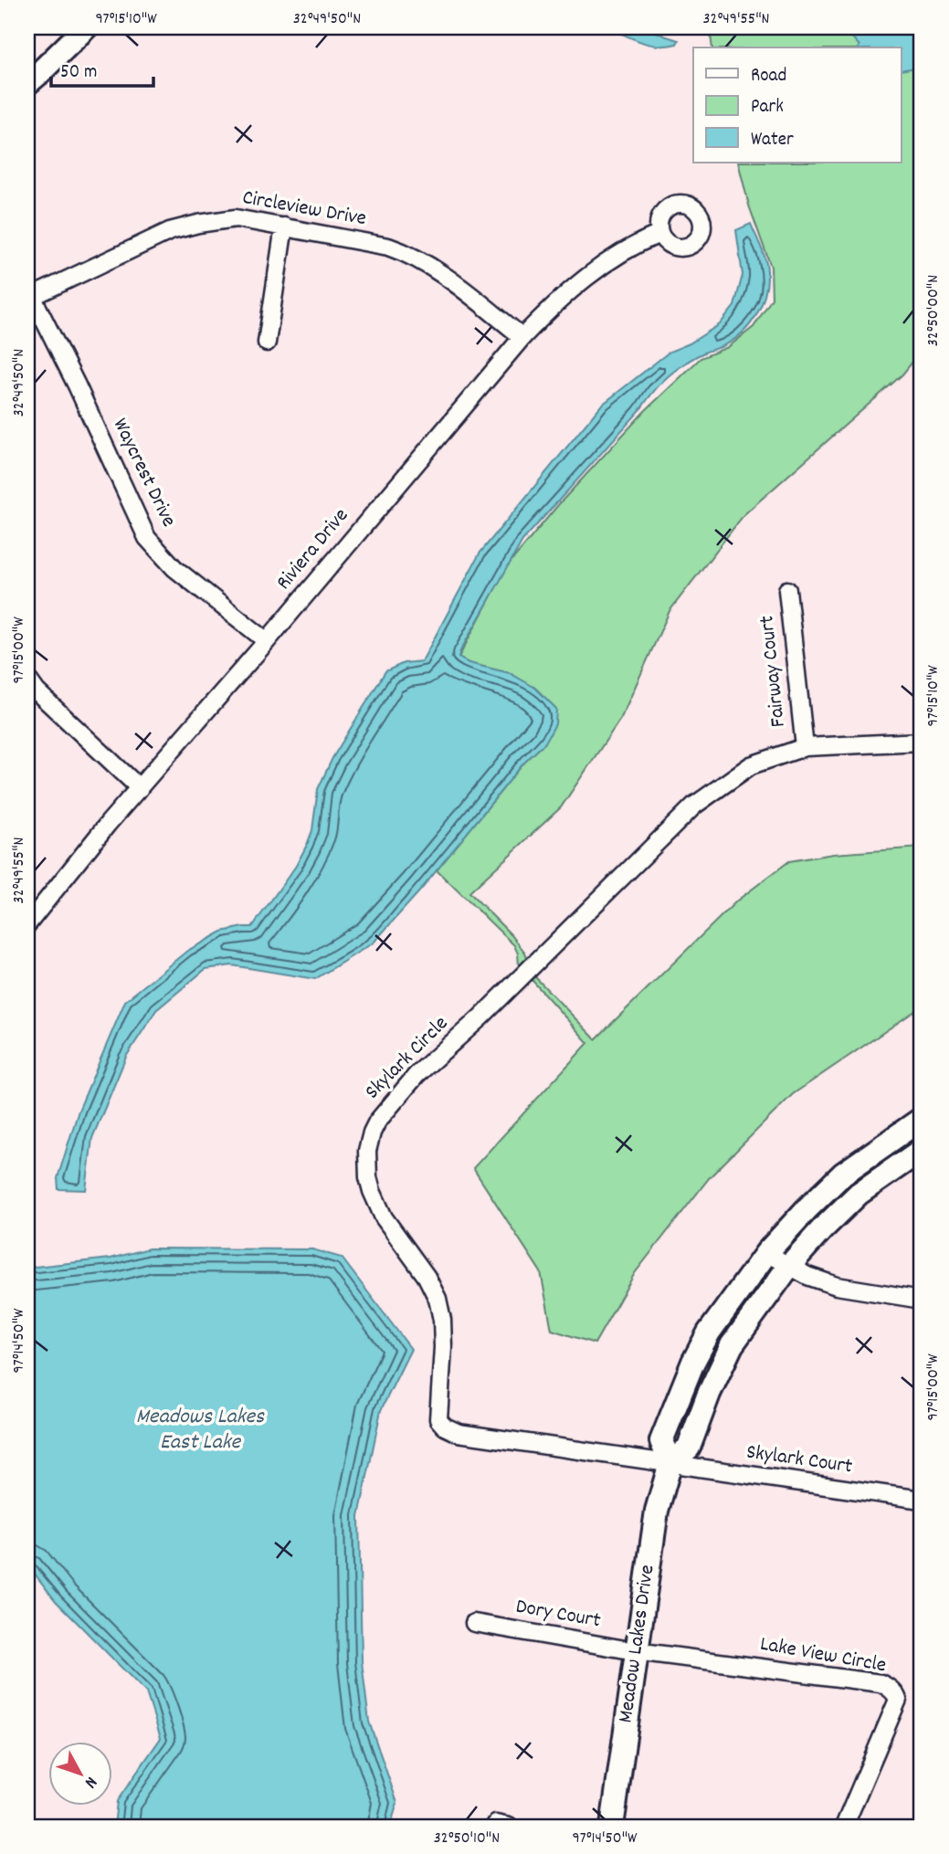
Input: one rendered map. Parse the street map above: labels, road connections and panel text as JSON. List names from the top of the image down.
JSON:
{
  "streets": {
    "street": [
      "Circleview Drive",
      "Waycrest Drive",
      "Riviera Drive",
      "Fairway Court",
      "Skylark Circle",
      "Skylark Court",
      "Dory Court",
      "Meadow Lakes Drive",
      "Lake View Circle"
    ]
  },
  "crossings": [
    ["Circleview Drive", "Waycrest Drive"],
    ["Circleview Drive", "Riviera Drive"],
    ["Waycrest Drive", "Riviera Drive"],
    ["Fairway Court", "Skylark Circle"],
    ["Skylark Circle", "Skylark Court"],
    ["Skylark Circle", "Meadow Lakes Drive"],
    ["Skylark Court", "Meadow Lakes Drive"],
    ["Dory Court", "Meadow Lakes Drive"],
    ["Dory Court", "Lake View Circle"],
    ["Meadow Lakes Drive", "Lake View Circle"]
  ],
  "water": ["Meadows Lakes East Lake"],
  "legend": ["Road", "Park", "Water"],
  "scale_bar": "50 m",
  "north": "bottom right",
  "coordinates": [
    "97°15'10\"W",
    "32°49'50\"N",
    "32°49'55\"N",
    "32°50'00\"N",
    "97°15'00\"W",
    "97°14'50\"W",
    "32°50'10\"N"
  ]
}
